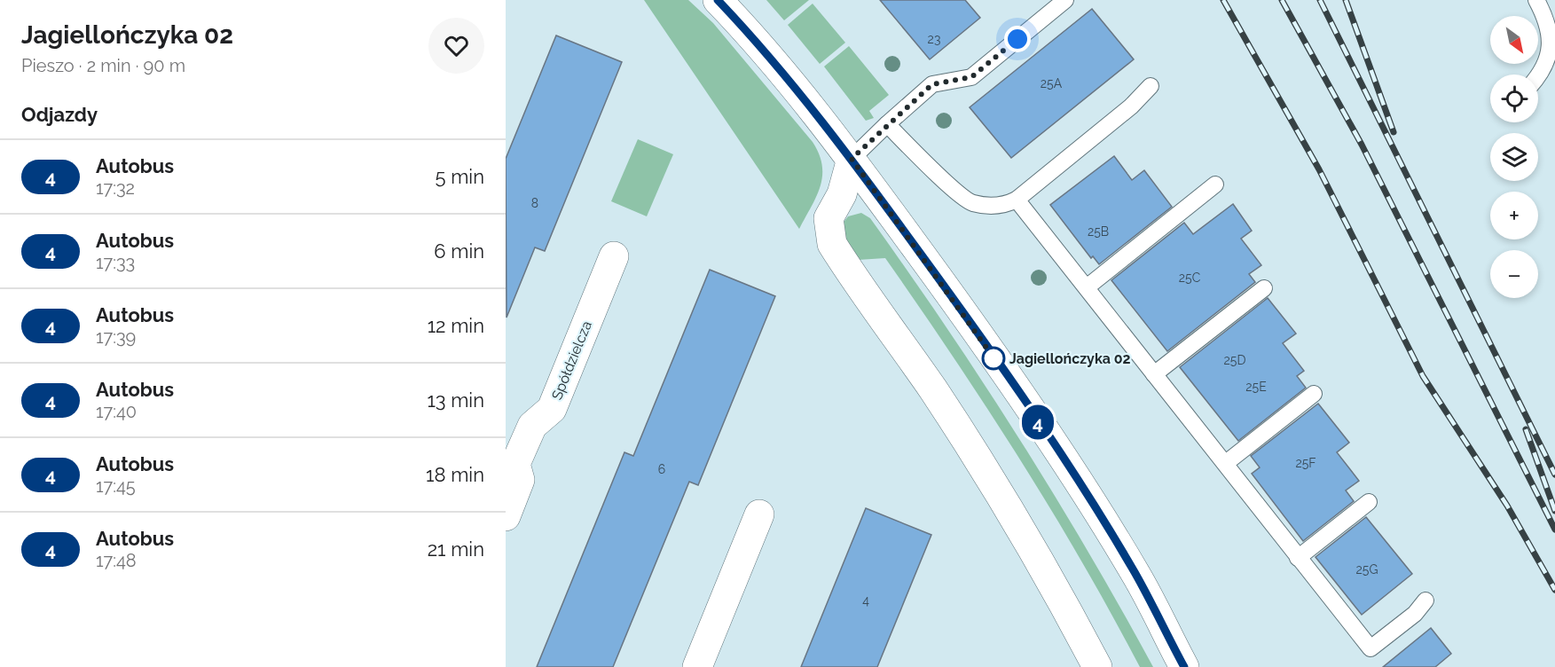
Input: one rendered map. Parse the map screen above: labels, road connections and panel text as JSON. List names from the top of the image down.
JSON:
{
  "streets": {
    "street": ["Spółdzielcza"]
  },
  "places": ["Jagiellończyka 02"],
  "lines": ["bus line 4"],
  "house_numbers": [
    "23",
    "25A",
    "8",
    "25B",
    "25C",
    "25D",
    "25E",
    "25F",
    "6",
    "25G",
    "4"
  ],
  "north": "bottom right",
  "page": {
    "heading": [
      ["Jagiellończyka 02", "Pieszo · 2 min · 90 m"],
      "Odjazdy"
    ],
    "on_map": "4",
    "map_buttons": ["+", "−"],
    "list": [
      {
        "mark": "4",
        "name": "Autobus",
        "note": "17:32",
        "value": "5 min"
      },
      {
        "mark": "4",
        "name": "Autobus",
        "note": "17:33",
        "value": "6 min"
      },
      {
        "mark": "4",
        "name": "Autobus",
        "note": "17:39",
        "value": "12 min"
      },
      {
        "mark": "4",
        "name": "Autobus",
        "note": "17:40",
        "value": "13 min"
      },
      {
        "mark": "4",
        "name": "Autobus",
        "note": "17:45",
        "value": "18 min"
      },
      {
        "mark": "4",
        "name": "Autobus",
        "note": "17:48",
        "value": "21 min"
      }
    ]
  }
}
